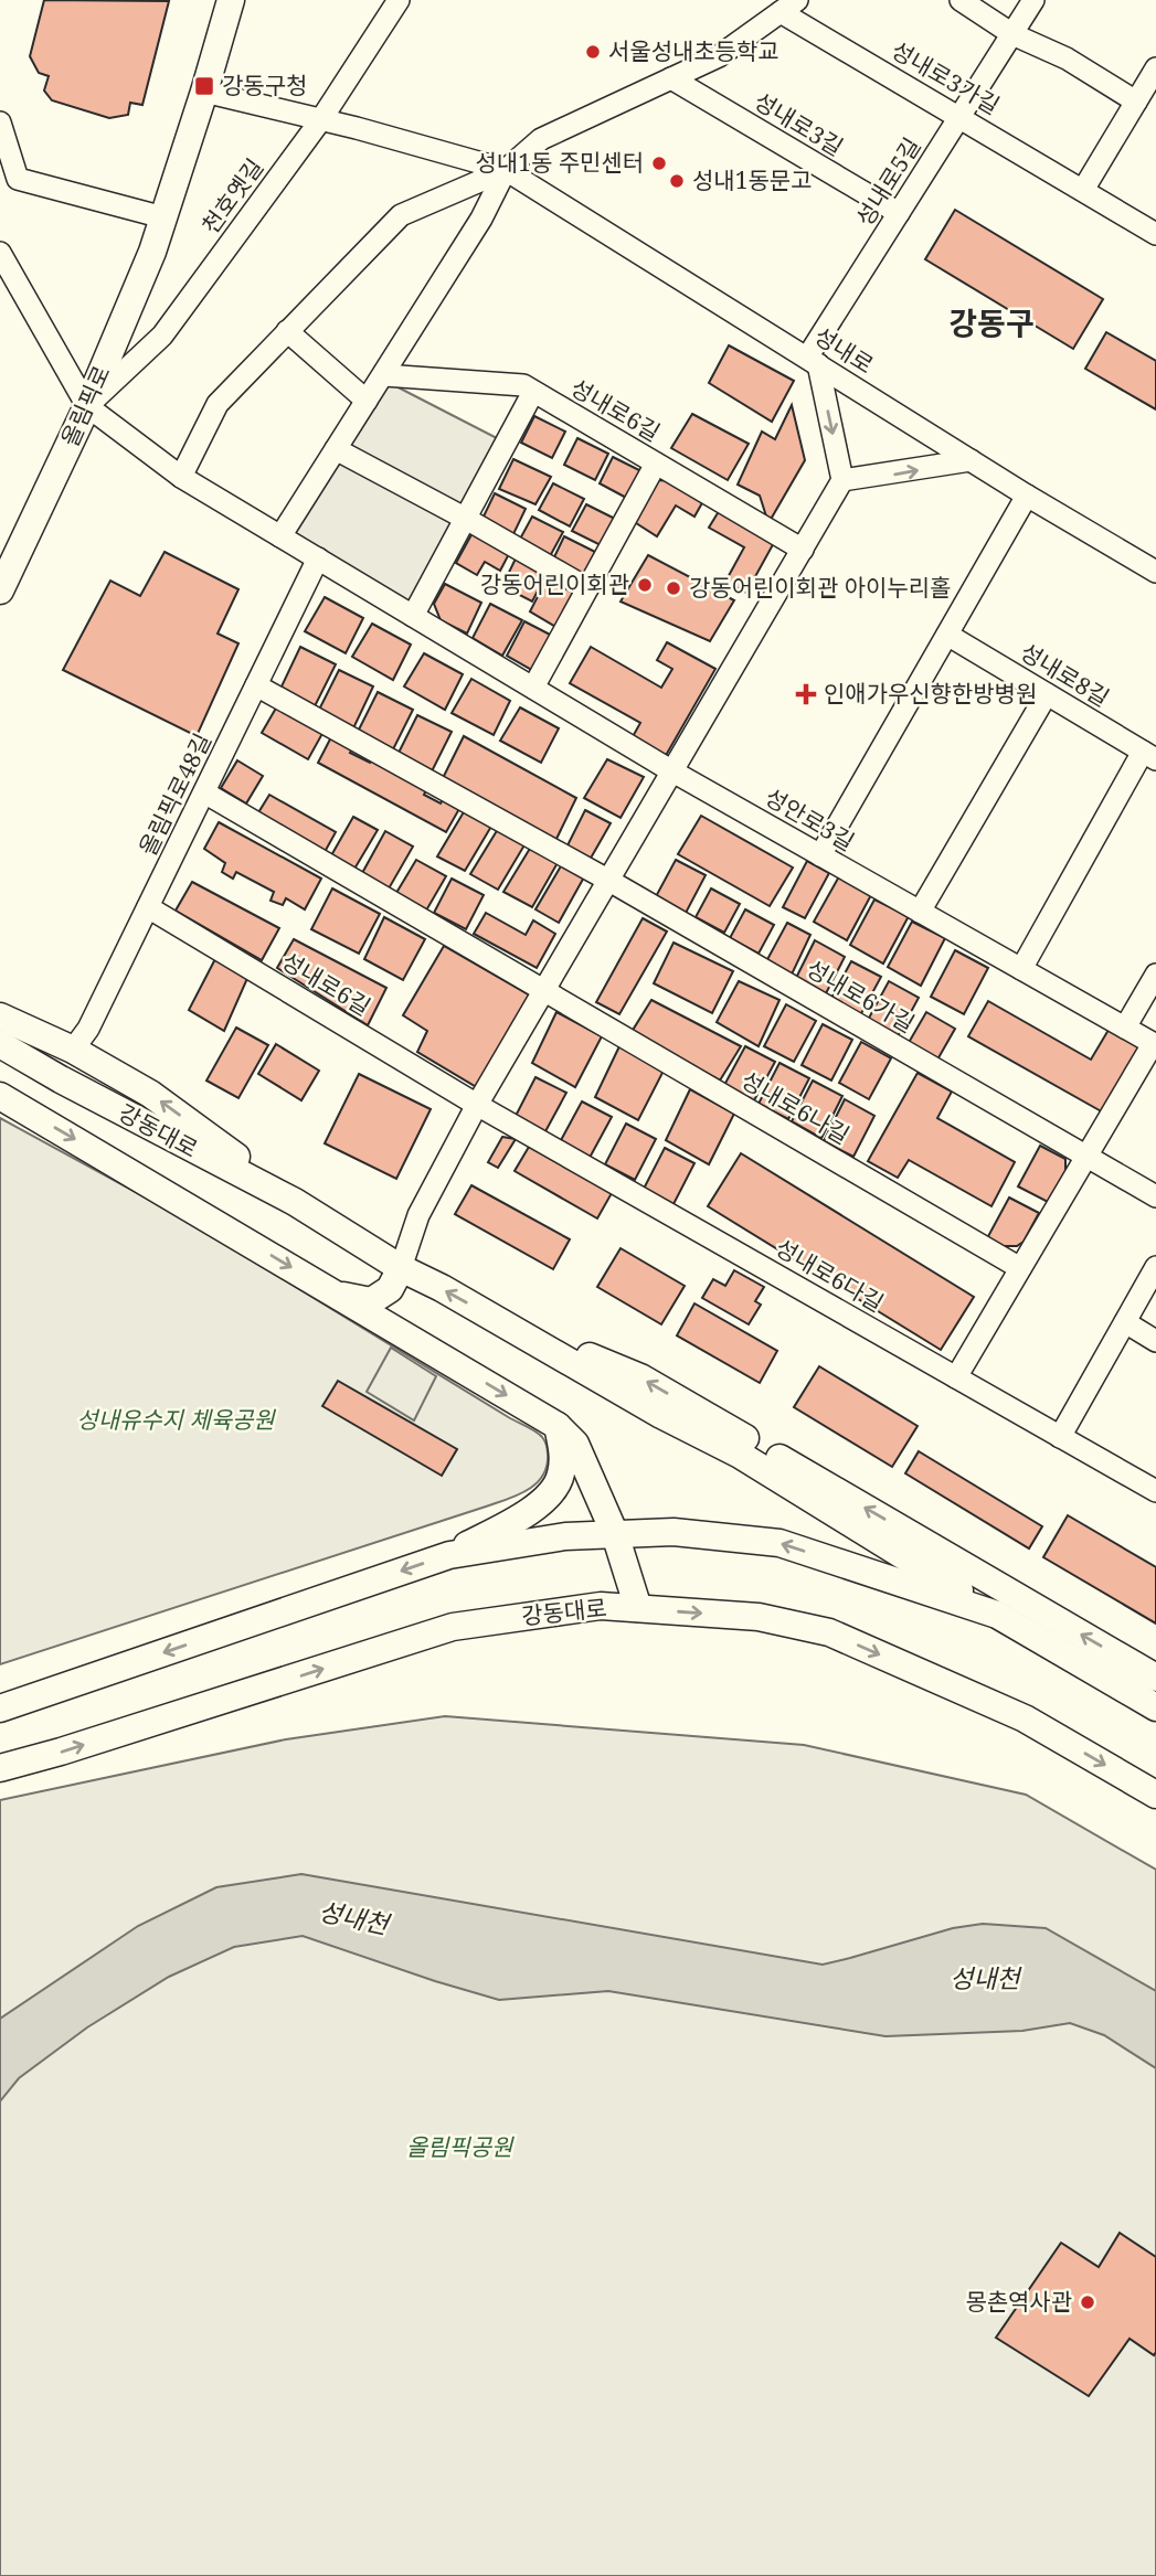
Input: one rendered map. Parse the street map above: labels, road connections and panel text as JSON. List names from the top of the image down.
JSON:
{
  "streets": {
    "main road": ["올림픽로", "강동대로"],
    "street": [
      "성내로3가길",
      "성내로3길",
      "성내로5길",
      "천호옛길",
      "성내로",
      "성내로6길",
      "성내로8길",
      "올림픽로48길",
      "성안로3길",
      "성내로6가길",
      "성내로6나길",
      "성내로6다길"
    ]
  },
  "crossings": [
    ["성내로3가길", "성내로5길"],
    ["성내로3길", "성내로5길"],
    ["성내로5길", "성내로"],
    ["천호옛길", "성내로"],
    ["천호옛길", "올림픽로"],
    ["성내로", "올림픽로"],
    ["성내로6길", "올림픽로48길"],
    ["성내로6길", "성내로6다길"]
  ],
  "districts": ["강동구"],
  "water": ["성내천"],
  "parks": ["성내유수지 체육공원", "올림픽공원"],
  "places": {
    "other": [
      "서울성내초등학교",
      "성내1동 주민센터",
      "성내1동문고",
      "강동어린이회관",
      "강동어린이회관 아이누리홀",
      "몽촌역사관"
    ],
    "transit": ["강동구청"],
    "health": ["인애가우신향한방병원"]
  }
}
